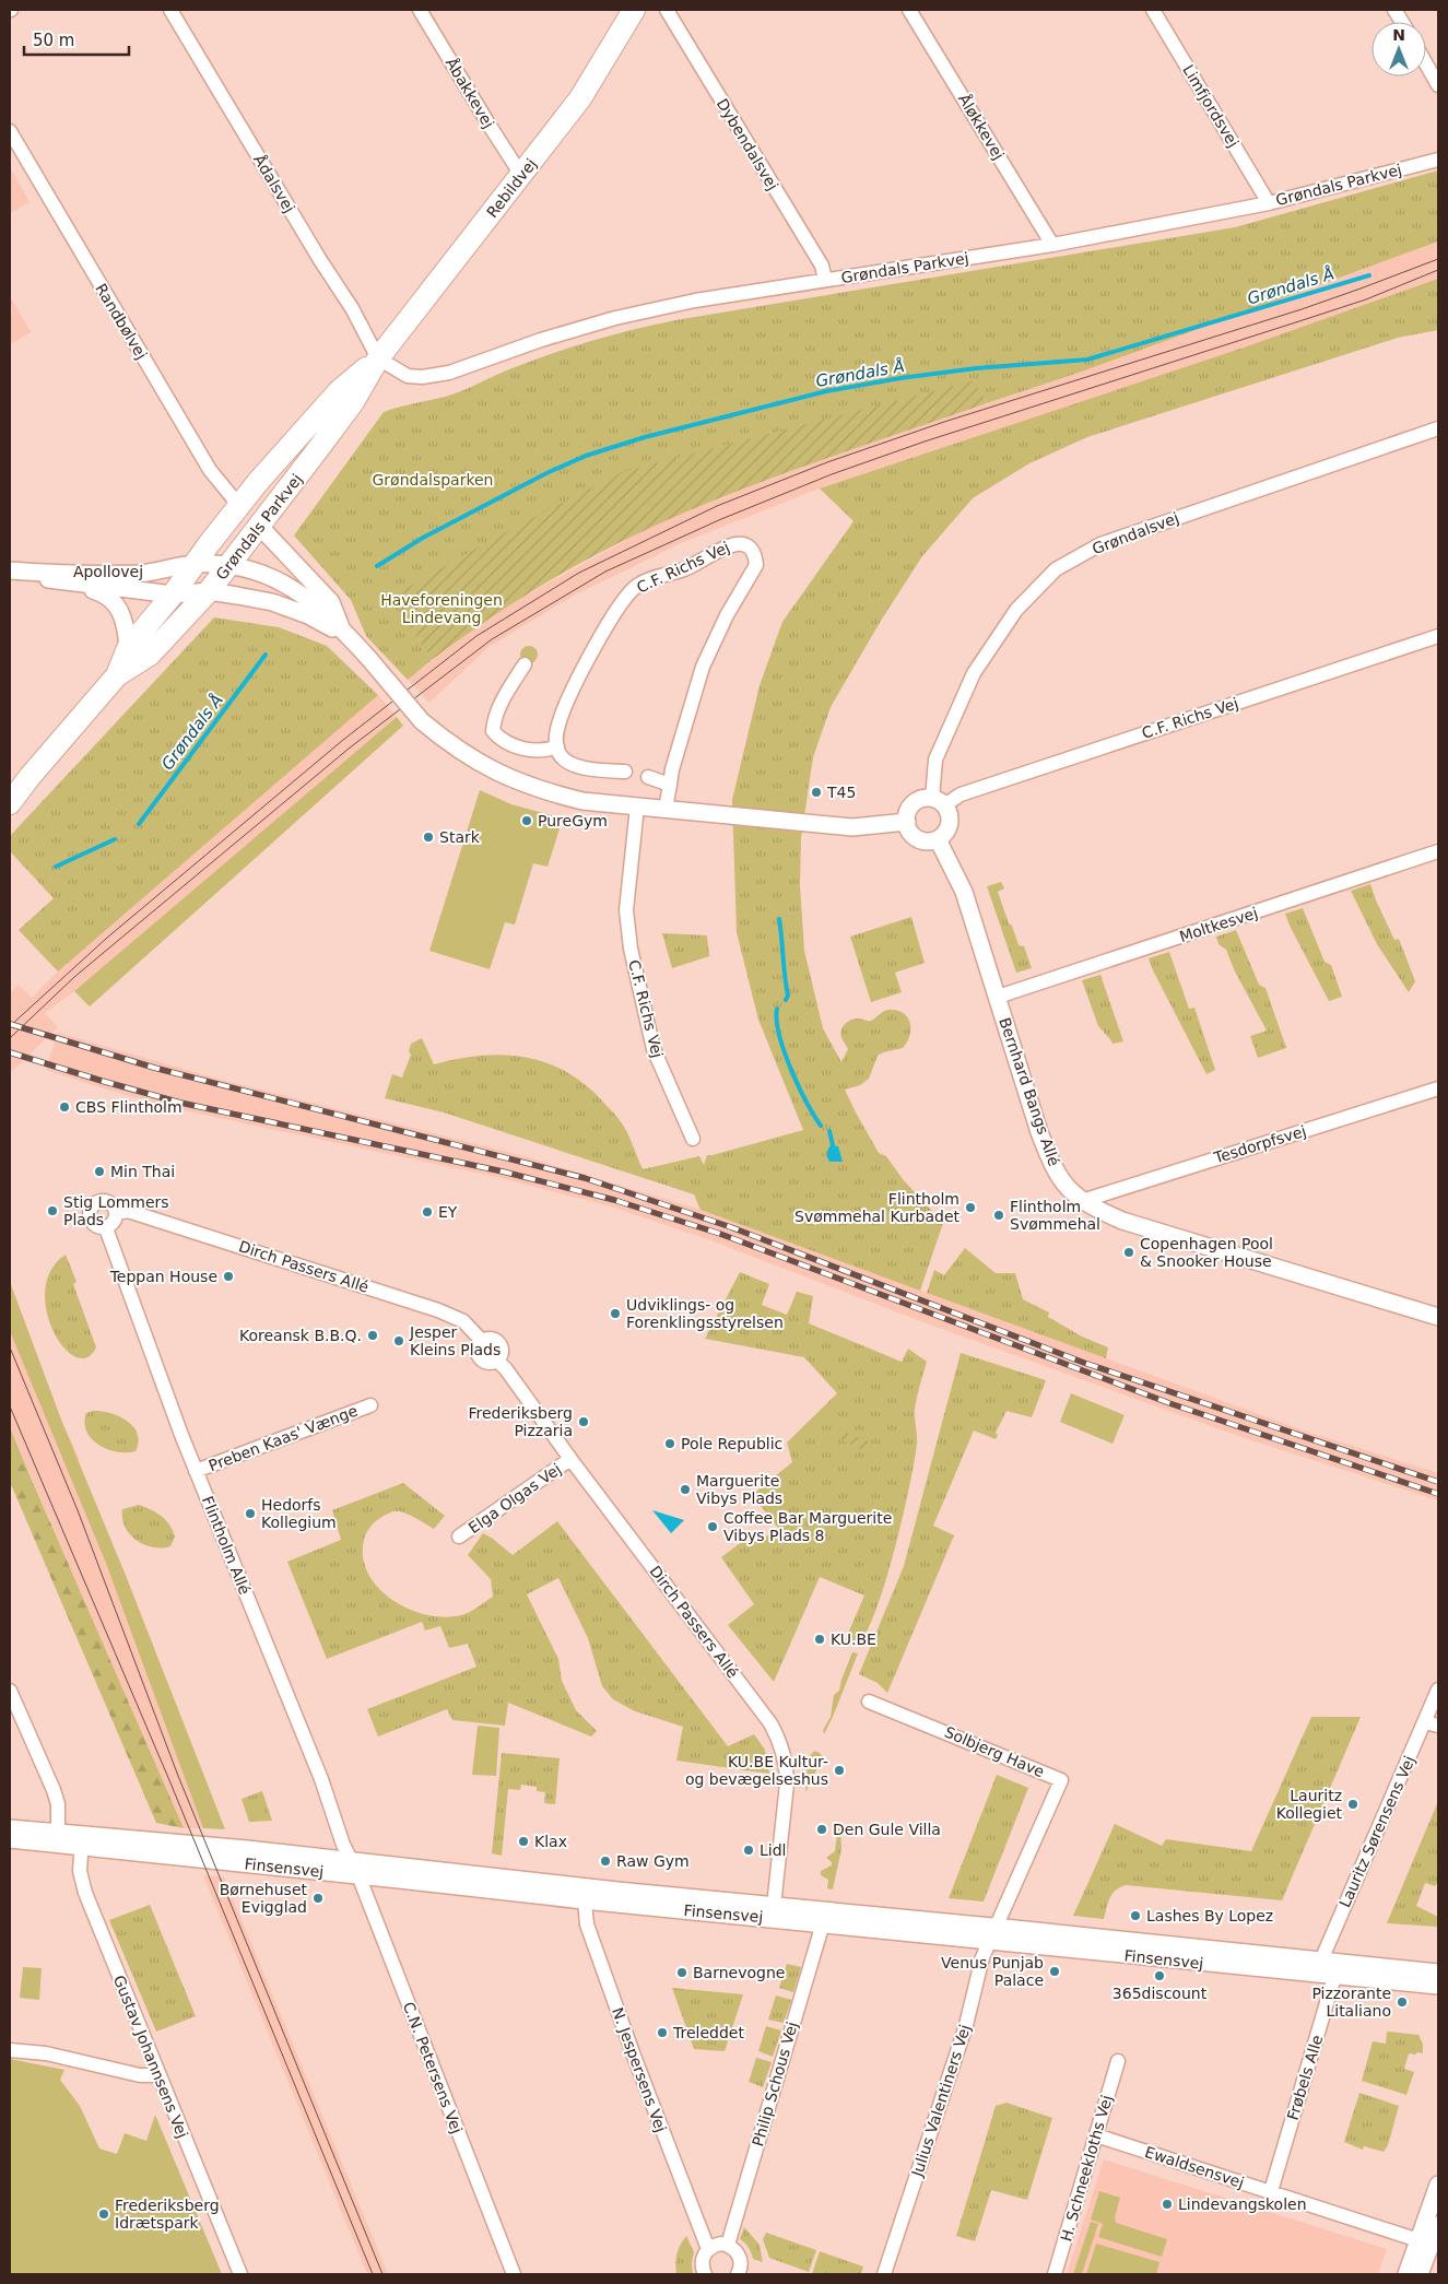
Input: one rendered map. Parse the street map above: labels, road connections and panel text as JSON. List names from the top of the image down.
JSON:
{
  "streets": {
    "main road": ["Grøndals Parkvej", "Rebildvej"],
    "street": [
      "Åbakkevej",
      "Limfjordsvej",
      "Åløkkevej",
      "Dybendalsvej",
      "Ådalsvej",
      "Randbølvej",
      "Grøndalsvej",
      "C.F. Richs Vej",
      "Apollovej",
      "Moltkesvej",
      "Bernhard Bangs Allé",
      "Tesdorpfsvej",
      "Dirch Passers Allé",
      "Preben Kaas' Vænge",
      "Elga Olgas Vej",
      "Flintholm Allé",
      "Solbjerg Have",
      "Lauritz Sørensens Vej",
      "Finsensvej",
      "Gustav Johannsens Vej",
      "C.N. Petersens Vej",
      "N. Jespersens Vej",
      "Frøbels Alle",
      "Philip Schous Vej",
      "Julius Valentiners Vej",
      "Ewaldsensvej",
      "H. Schneekloths Vej"
    ]
  },
  "crossings": [
    ["Åbakkevej", "Rebildvej"],
    ["Limfjordsvej", "Grøndals Parkvej"],
    ["Åløkkevej", "Grøndals Parkvej"],
    ["Dybendalsvej", "Grøndals Parkvej"],
    ["Ådalsvej", "Grøndals Parkvej"],
    ["Ådalsvej", "Rebildvej"],
    ["Grøndals Parkvej", "Rebildvej"],
    ["Grøndals Parkvej", "Randbølvej"],
    ["Grøndals Parkvej", "Apollovej"],
    ["Grøndalsvej", "C.F. Richs Vej"],
    ["Grøndalsvej", "Bernhard Bangs Allé"],
    ["C.F. Richs Vej", "Bernhard Bangs Allé"],
    ["Moltkesvej", "Bernhard Bangs Allé"],
    ["Bernhard Bangs Allé", "Tesdorpfsvej"],
    ["Dirch Passers Allé", "Elga Olgas Vej"],
    ["Dirch Passers Allé", "Flintholm Allé"],
    ["Dirch Passers Allé", "Finsensvej"],
    ["Preben Kaas' Vænge", "Flintholm Allé"],
    ["Flintholm Allé", "Finsensvej"],
    ["Flintholm Allé", "C.N. Petersens Vej"],
    ["Solbjerg Have", "Finsensvej"],
    ["Solbjerg Have", "Julius Valentiners Vej"],
    ["Lauritz Sørensens Vej", "Finsensvej"],
    ["Finsensvej", "Gustav Johannsens Vej"],
    ["Finsensvej", "C.N. Petersens Vej"],
    ["Finsensvej", "N. Jespersens Vej"],
    ["Finsensvej", "Frøbels Alle"],
    ["Finsensvej", "Philip Schous Vej"],
    ["Finsensvej", "Julius Valentiners Vej"],
    ["Frøbels Alle", "Ewaldsensvej"],
    ["Ewaldsensvej", "H. Schneekloths Vej"]
  ],
  "water": ["Grøndals Å"],
  "parks": ["Grøndalsparken", "Haveforeningen Lindevang"],
  "places": [
    "T45",
    "PureGym",
    "Stark",
    "CBS Flintholm",
    "Min Thai",
    "Flintholm Svømmehal Kurbadet",
    "Stig Lommers Plads",
    "EY",
    "Flintholm Svømmehal",
    "Copenhagen Pool & Snooker House",
    "Teppan House",
    "Udviklings- og Forenklingsstyrelsen",
    "Koreansk B.B.Q.",
    "Jesper Kleins Plads",
    "Frederiksberg Pizzaria",
    "Pole Republic",
    "Marguerite Vibys Plads",
    "Hedorfs Kollegium",
    "Coffee Bar Marguerite Vibys Plads 8",
    "KU.BE",
    "KU.BE Kultur- og bevægelseshus",
    "Lauritz Kollegiet",
    "Den Gule Villa",
    "Klax",
    "Lidl",
    "Raw Gym",
    "Børnehuset Evigglad",
    "Lashes By Lopez",
    "Venus Punjab Palace",
    "Barnevogne",
    "365discount",
    "Pizzorante Litaliano",
    "Treleddet",
    "Lindevangskolen",
    "Frederiksberg Idrætspark"
  ],
  "scale_bar": "50 m",
  "north": "top"
}
